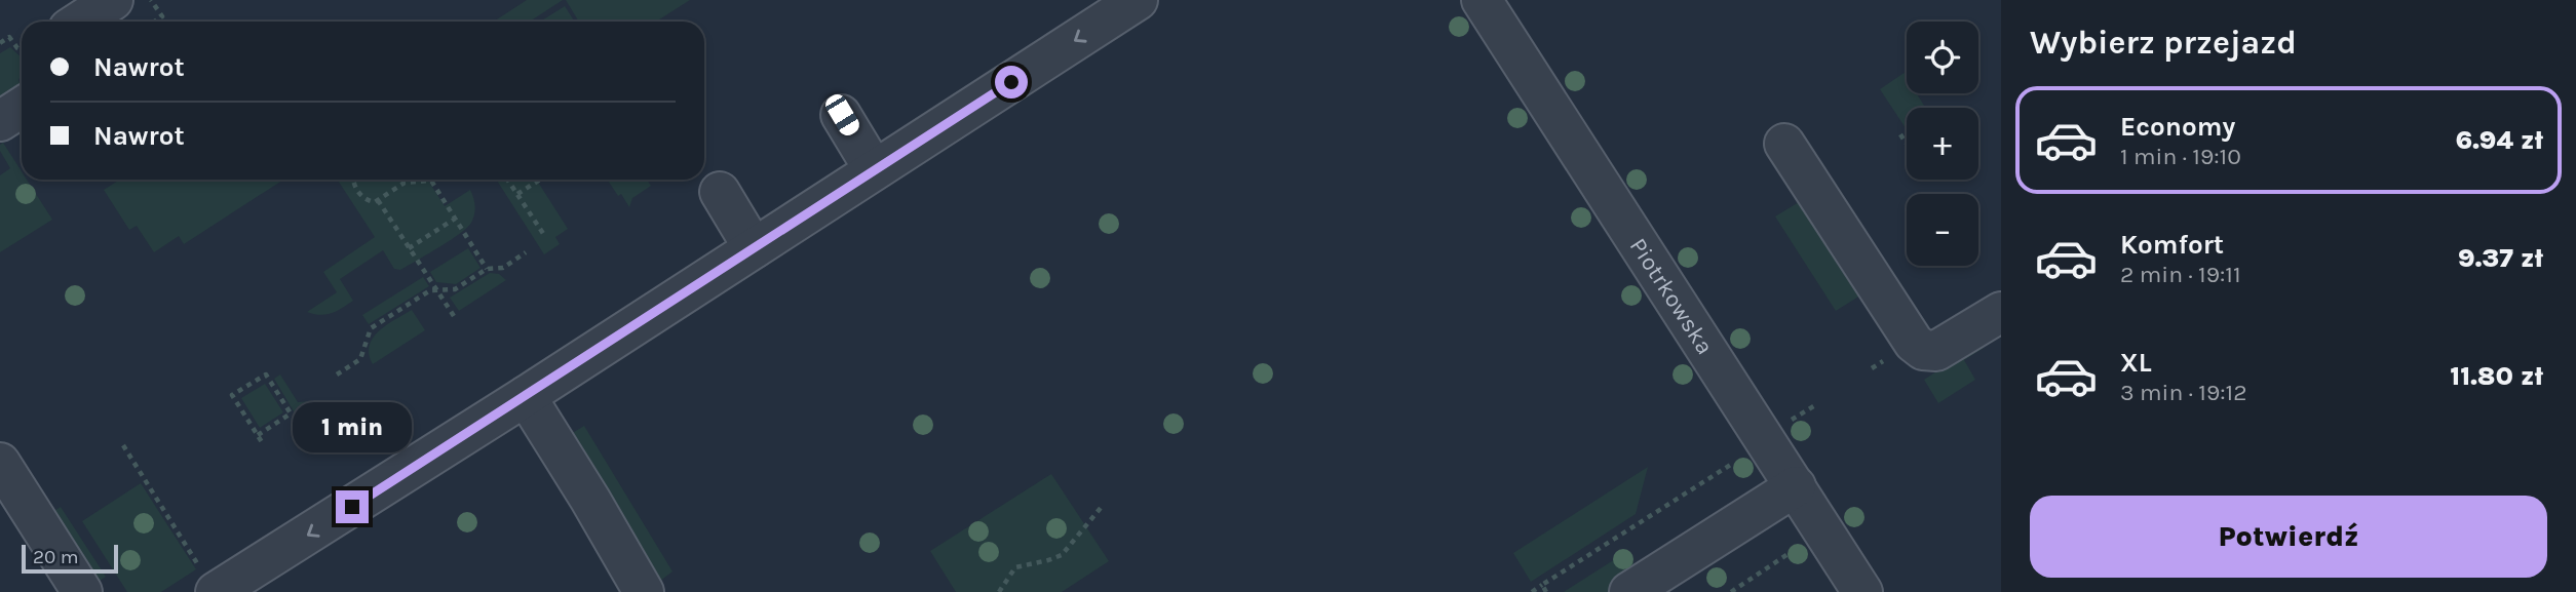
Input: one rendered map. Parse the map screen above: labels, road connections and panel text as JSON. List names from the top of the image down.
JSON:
{
  "streets": {
    "street": ["Piotrkowska"]
  },
  "scale_bar": "20 m",
  "page": {
    "heading": "Wybierz przejazd",
    "map_buttons": ["+", "−"],
    "banner": ["Nawrot", "Nawrot"],
    "list": [
      {
        "name": "Economy",
        "note": "1 min · 19:10",
        "value": "6.94 zł"
      },
      {
        "name": "Komfort",
        "note": "2 min · 19:11",
        "value": "9.37 zł"
      },
      {
        "name": "XL",
        "note": "3 min · 19:12",
        "value": "11.80 zł"
      }
    ],
    "bubble": "1 min",
    "buttons": "Potwierdź",
    "scale": "20 m"
  }
}
